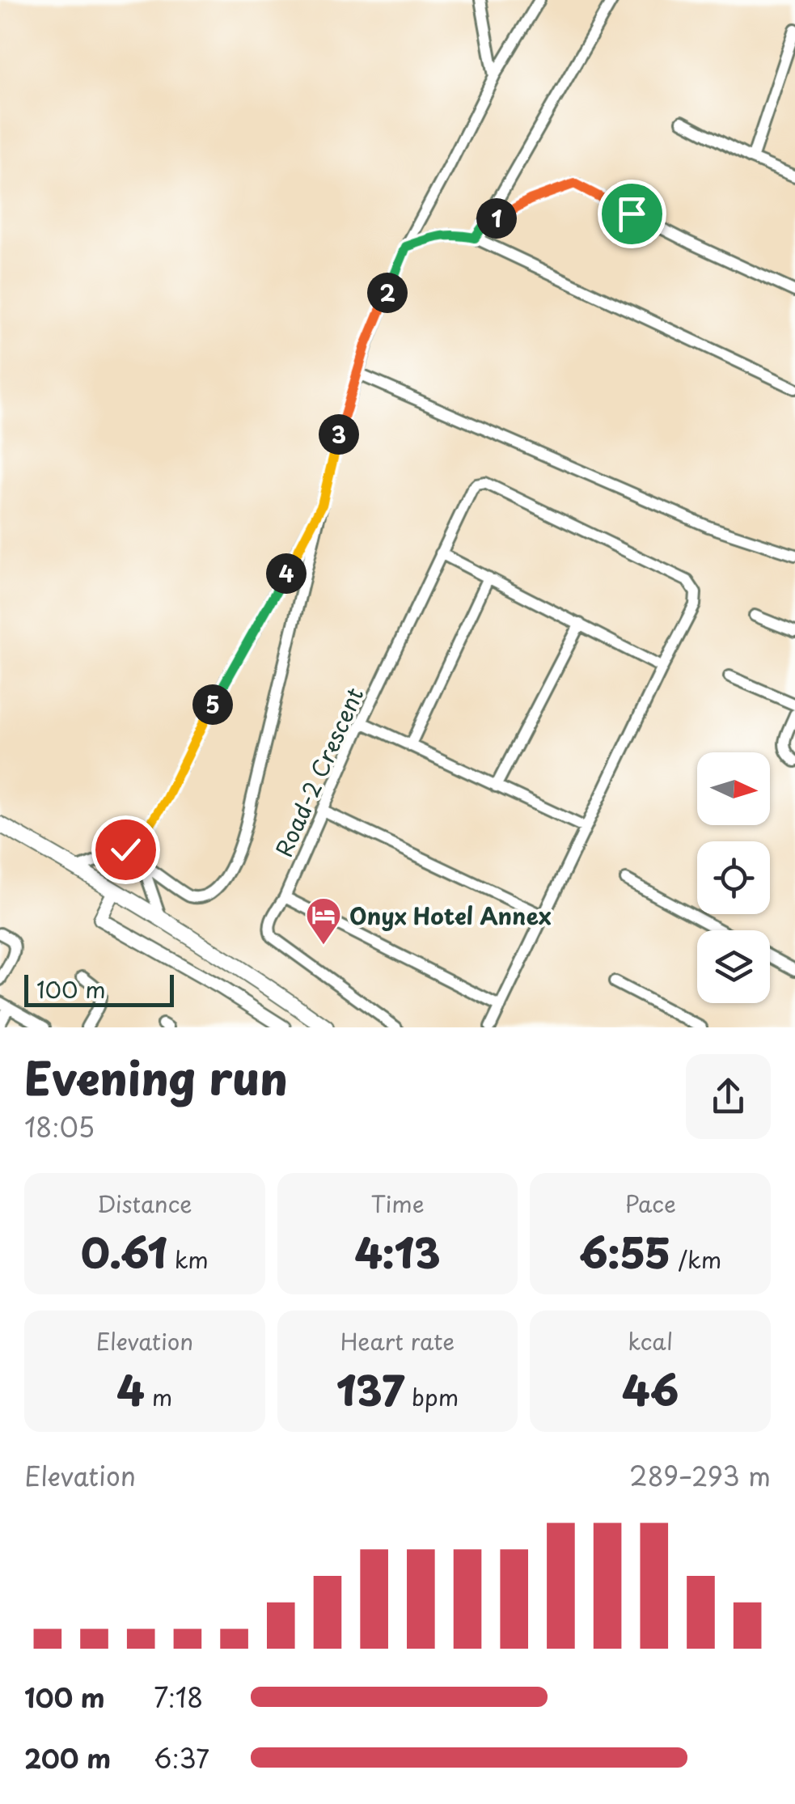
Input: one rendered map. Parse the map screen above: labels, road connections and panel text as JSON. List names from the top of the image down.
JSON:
{
  "streets": {
    "street": ["Road-2 Crescent"]
  },
  "places": {
    "hotel": ["Onyx Hotel Annex"]
  },
  "scale_bar": "100 m",
  "north": "right",
  "page": {
    "pins": [
      "1",
      "2",
      "3",
      "4",
      "5"
    ],
    "scale": "100 m",
    "heading": ["Evening run", "18:05"],
    "stats": [
      ["Distance", "0.61 km"],
      ["Time", "4:13"],
      ["Pace", "6:55 /km"],
      ["Elevation", "4 m"],
      ["Heart rate", "137 bpm"],
      ["kcal", "46"]
    ],
    "chart": ["Elevation", "289–293 m"],
    "list": [
      {
        "name": "100 m",
        "note": "7:18"
      },
      {
        "name": "200 m",
        "note": "6:37"
      }
    ]
  }
}
